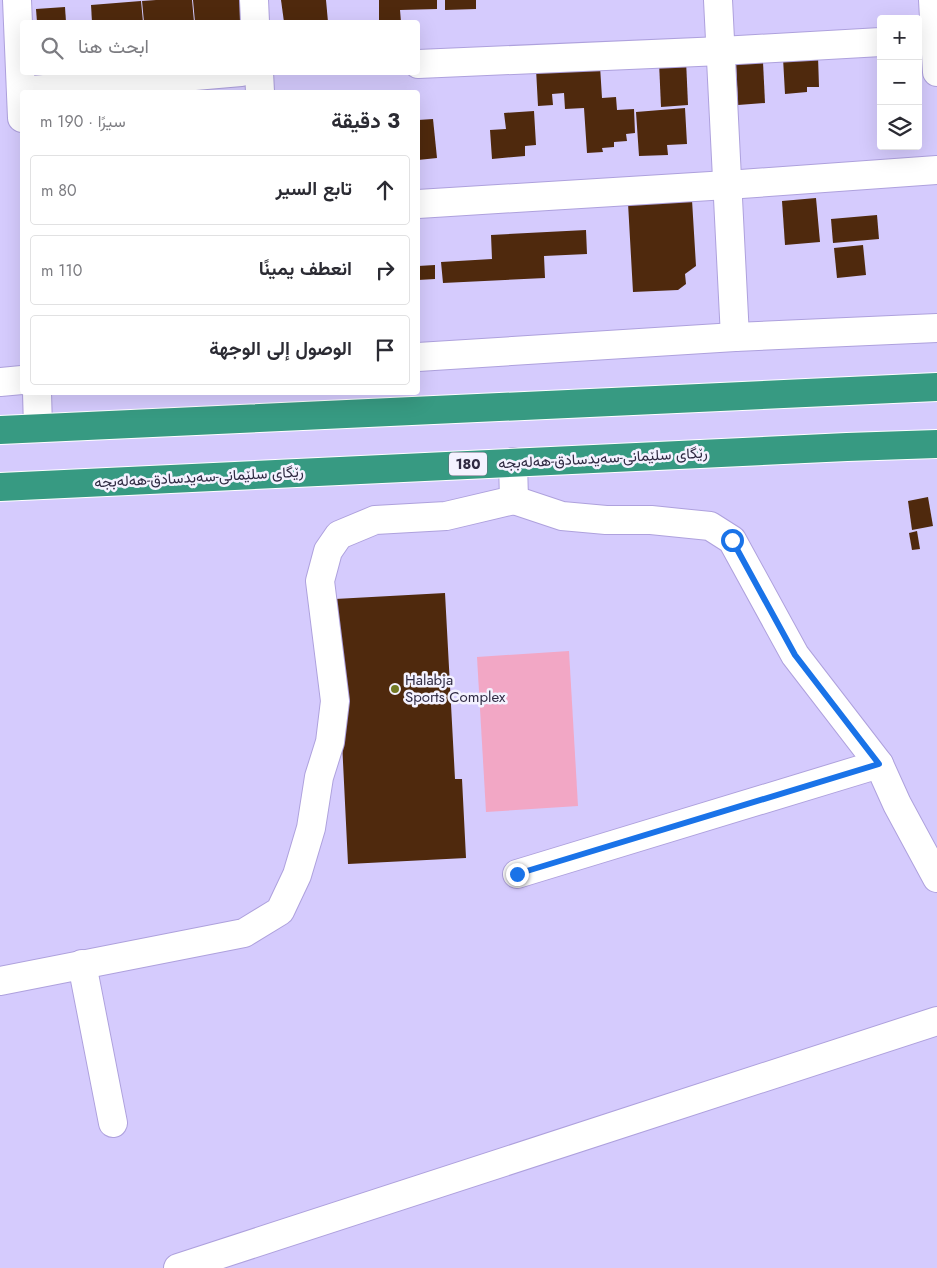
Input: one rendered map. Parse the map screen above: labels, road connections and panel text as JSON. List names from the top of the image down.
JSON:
{
  "streets": {
    "highway": ["رێگای سلێمانی-سەیدسادق-هەلەبجە", "180"]
  },
  "places": ["Halabja Sports Complex"],
  "page": {
    "map_buttons": ["+", "−"],
    "search": "ابحث هنا",
    "heading": ["3 دقيقة", "سيرًا · 190 m"],
    "list": [
      ["تابع السير", "80 m"],
      ["انعطف يمينًا", "110 m"],
      "الوصول إلى الوجهة"
    ]
  }
}
